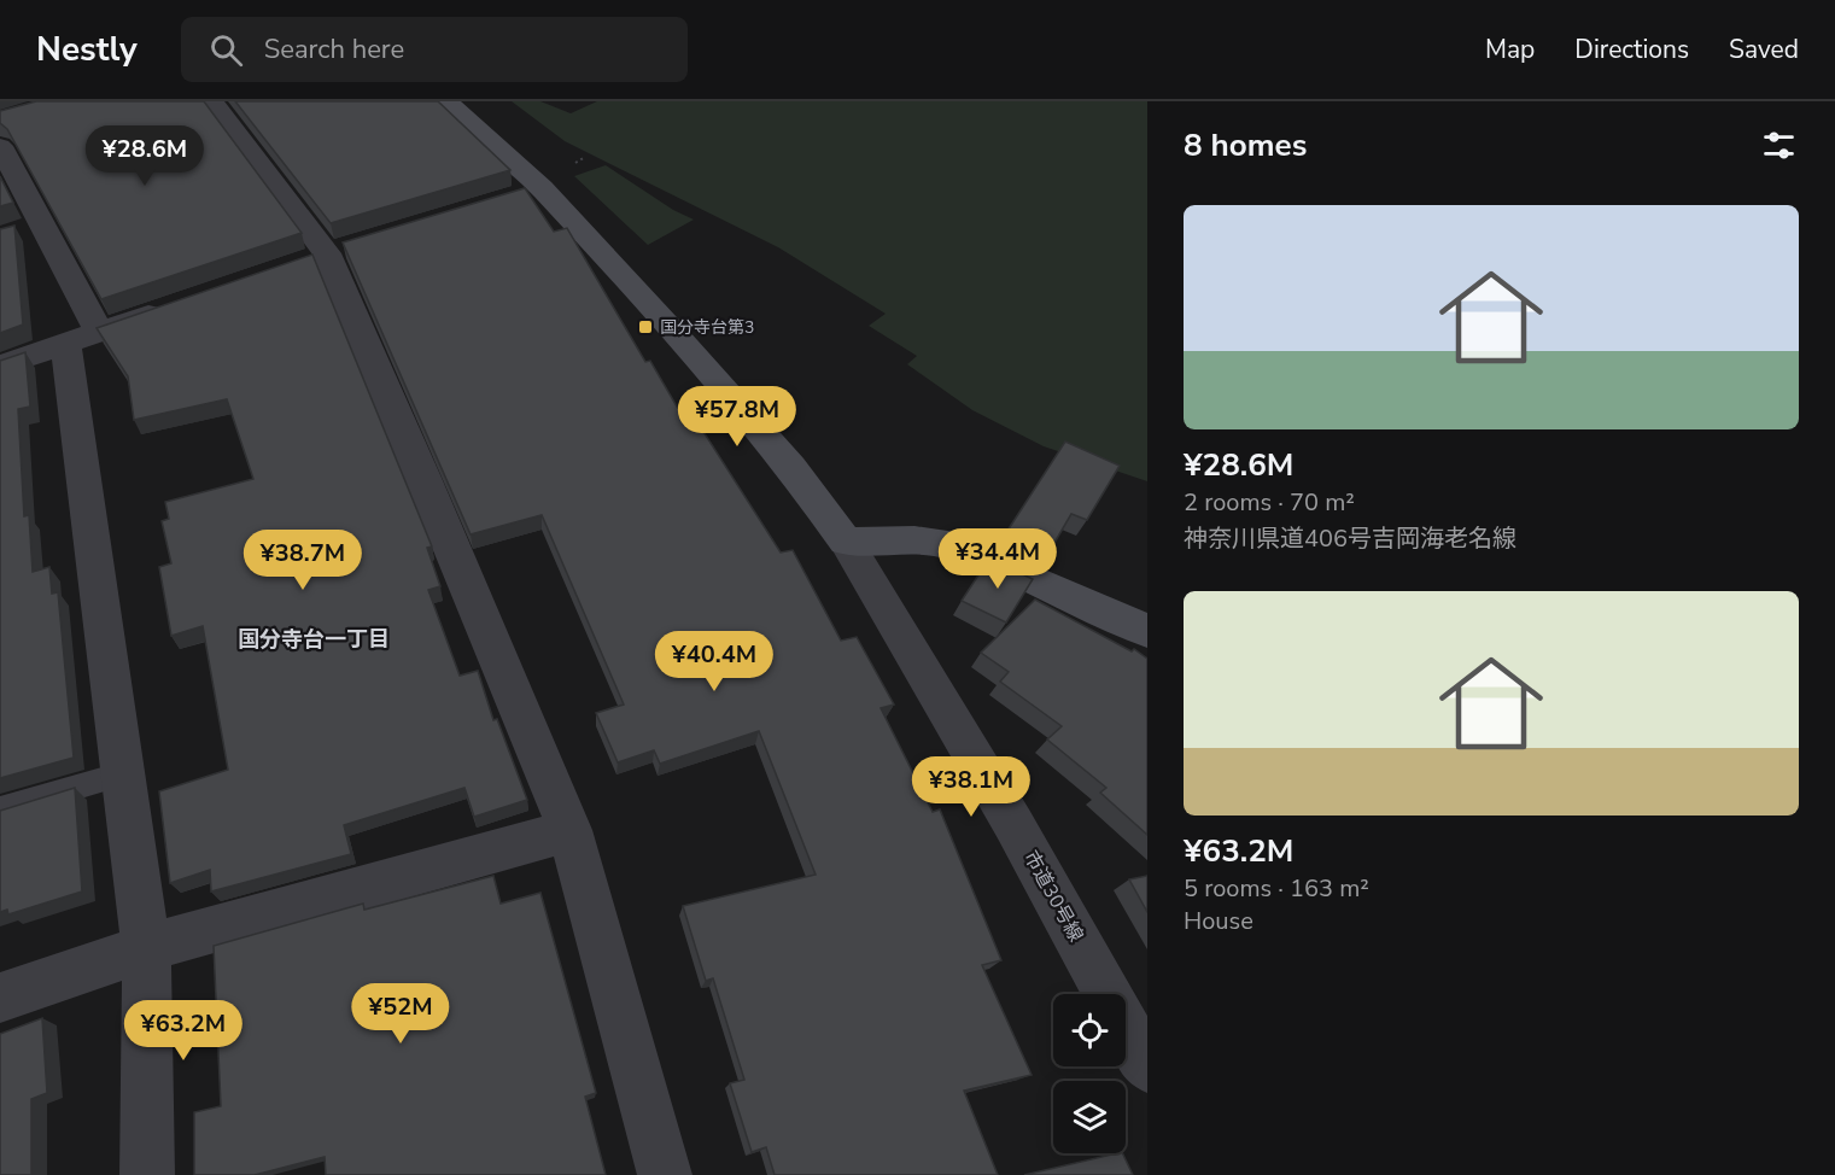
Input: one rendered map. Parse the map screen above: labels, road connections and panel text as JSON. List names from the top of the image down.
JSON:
{
  "streets": {
    "street": ["市道30号線"]
  },
  "districts": ["国分寺台一丁目"],
  "places": {
    "transit": ["国分寺台第3"]
  },
  "page": {
    "header": "Nestly",
    "search": "Search here",
    "nav": ["Map", "Directions", "Saved"],
    "heading": "8 homes",
    "price": [
      "¥28.6M",
      "¥57.8M",
      "¥34.4M",
      "¥38.7M",
      "¥40.4M",
      "¥38.1M",
      "¥52M",
      "¥63.2M"
    ],
    "list": [
      {
        "name": "¥28.6M",
        "note": "2 rooms · 70 m² · 神奈川県道406号吉岡海老名線"
      },
      {
        "name": "¥63.2M",
        "note": "5 rooms · 163 m² · House"
      }
    ]
  }
}
